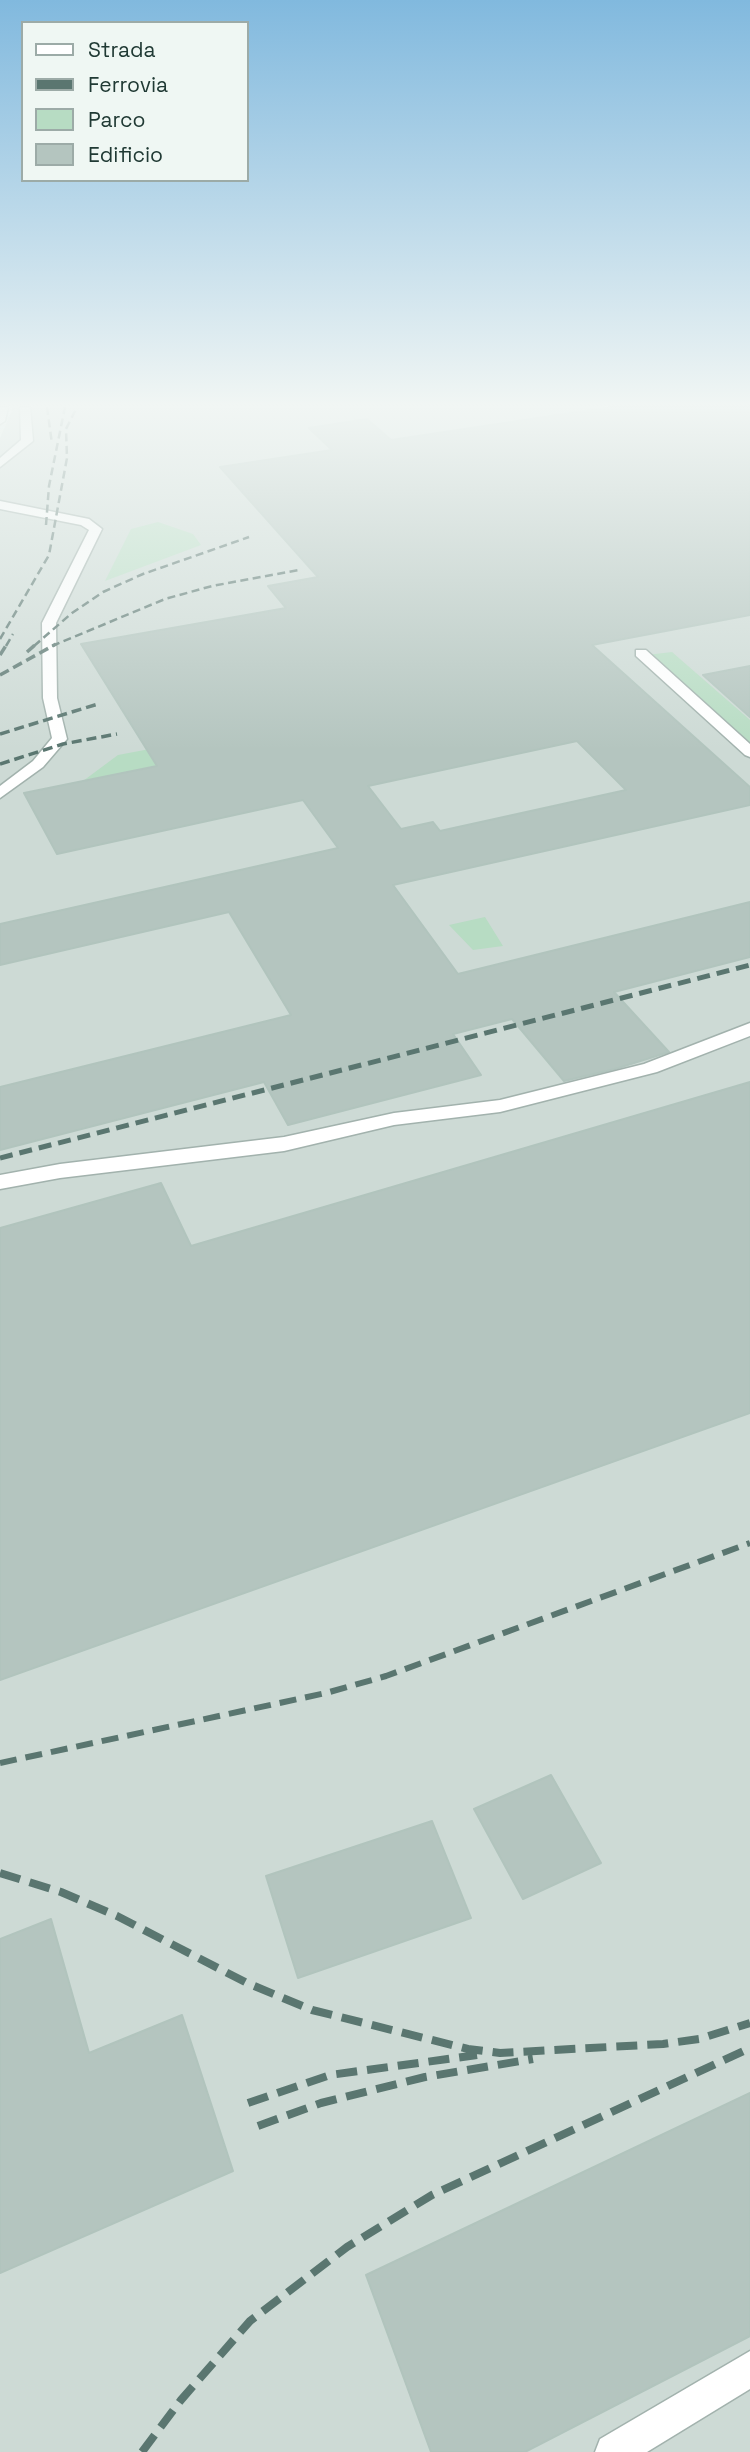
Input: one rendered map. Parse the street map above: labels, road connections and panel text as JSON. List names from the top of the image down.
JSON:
{
  "legend": [
    "Strada",
    "Ferrovia",
    "Parco",
    "Edificio"
  ]
}
